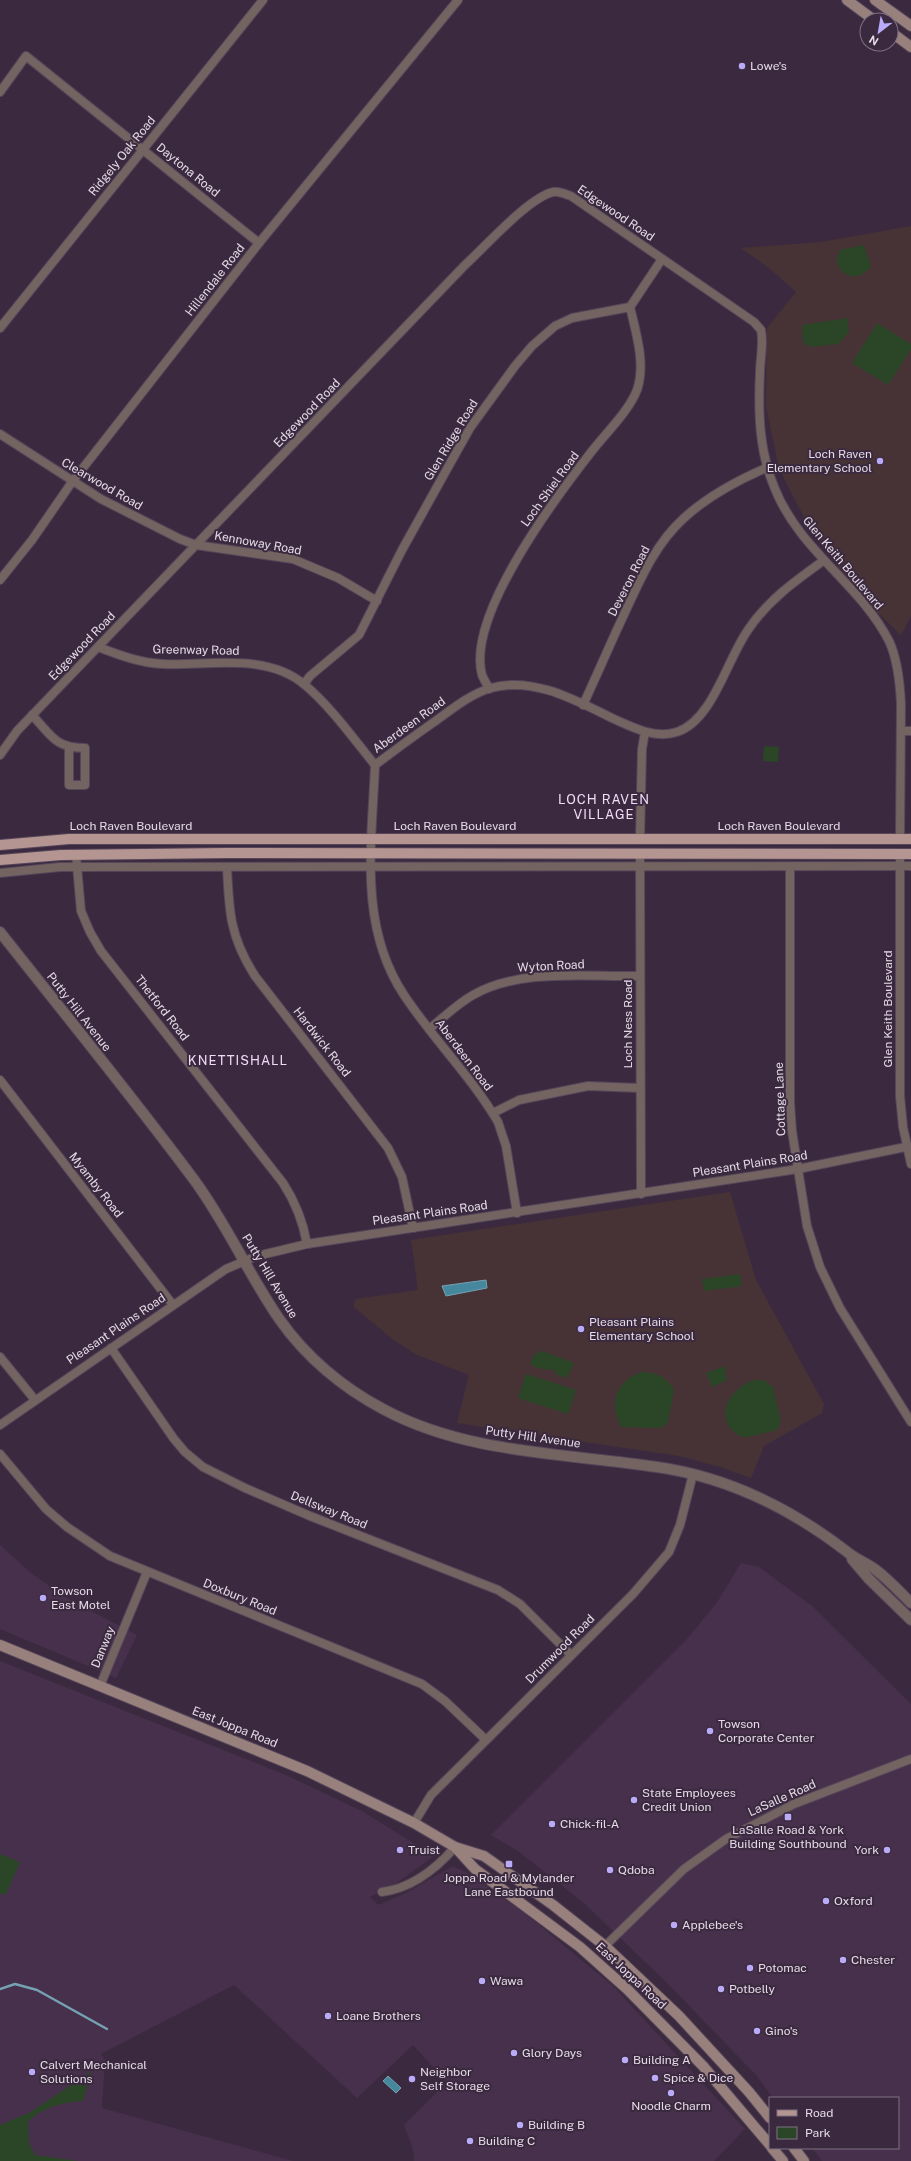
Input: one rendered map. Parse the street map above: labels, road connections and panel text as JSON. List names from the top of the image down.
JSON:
{
  "streets": {
    "main road": ["Loch Raven Boulevard", "East Joppa Road"],
    "street": [
      "Ridgely Oak Road",
      "Daytona Road",
      "Edgewood Road",
      "Hillendale Road",
      "Glen Ridge Road",
      "Clearwood Road",
      "Loch Shiel Road",
      "Kennoway Road",
      "Glen Keith Boulevard",
      "Deveron Road",
      "Greenway Road",
      "Aberdeen Road",
      "Wyton Road",
      "Thetford Road",
      "Putty Hill Avenue",
      "Loch Ness Road",
      "Hardwick Road",
      "Cottage Lane",
      "Pleasant Plains Road",
      "Myamby Road",
      "Dellsway Road",
      "Doxbury Road",
      "Danway",
      "Drumwood Road",
      "LaSalle Road"
    ]
  },
  "crossings": [
    ["Ridgely Oak Road", "Daytona Road"],
    ["Daytona Road", "Hillendale Road"],
    ["Edgewood Road", "Clearwood Road"],
    ["Edgewood Road", "Kennoway Road"],
    ["Edgewood Road", "Glen Keith Boulevard"],
    ["Edgewood Road", "Greenway Road"],
    ["Hillendale Road", "Clearwood Road"],
    ["Glen Ridge Road", "Loch Shiel Road"],
    ["Glen Ridge Road", "Kennoway Road"],
    ["Glen Ridge Road", "Greenway Road"],
    ["Clearwood Road", "Kennoway Road"],
    ["Loch Shiel Road", "Aberdeen Road"],
    ["Glen Keith Boulevard", "Deveron Road"],
    ["Glen Keith Boulevard", "Aberdeen Road"],
    ["Glen Keith Boulevard", "Loch Raven Boulevard"],
    ["Glen Keith Boulevard", "Pleasant Plains Road"],
    ["Deveron Road", "Aberdeen Road"],
    ["Greenway Road", "Aberdeen Road"],
    ["Aberdeen Road", "Loch Raven Boulevard"],
    ["Aberdeen Road", "Wyton Road"],
    ["Aberdeen Road", "Pleasant Plains Road"],
    ["Wyton Road", "Loch Ness Road"],
    ["Thetford Road", "Pleasant Plains Road"],
    ["Putty Hill Avenue", "Pleasant Plains Road"],
    ["Putty Hill Avenue", "Drumwood Road"],
    ["Loch Ness Road", "Pleasant Plains Road"],
    ["Hardwick Road", "Pleasant Plains Road"],
    ["Cottage Lane", "Pleasant Plains Road"],
    ["Pleasant Plains Road", "Myamby Road"],
    ["Pleasant Plains Road", "Dellsway Road"],
    ["Dellsway Road", "Drumwood Road"],
    ["Doxbury Road", "Danway"],
    ["Doxbury Road", "Drumwood Road"],
    ["Danway", "East Joppa Road"],
    ["Drumwood Road", "East Joppa Road"],
    ["East Joppa Road", "LaSalle Road"]
  ],
  "districts": ["LOCH RAVEN VILLAGE", "KNETTISHALL"],
  "places": {
    "other": [
      "Lowe's",
      "Loch Raven Elementary School",
      "Pleasant Plains Elementary School",
      "Towson East Motel",
      "Towson Corporate Center",
      "State Employees Credit Union",
      "Chick-fil-A",
      "Truist",
      "York",
      "Qdoba",
      "Oxford",
      "Applebee's",
      "Chester",
      "Potomac",
      "Wawa",
      "Potbelly",
      "Loane Brothers",
      "Gino's",
      "Glory Days",
      "Building A",
      "Calvert Mechanical Solutions",
      "Spice & Dice",
      "Neighbor Self Storage",
      "Noodle Charm",
      "Building B",
      "Building C"
    ],
    "transit": ["LaSalle Road & York Building Southbound", "Joppa Road & Mylander Lane Eastbound"]
  },
  "legend": ["Road", "Park"],
  "north": "bottom left"
}
